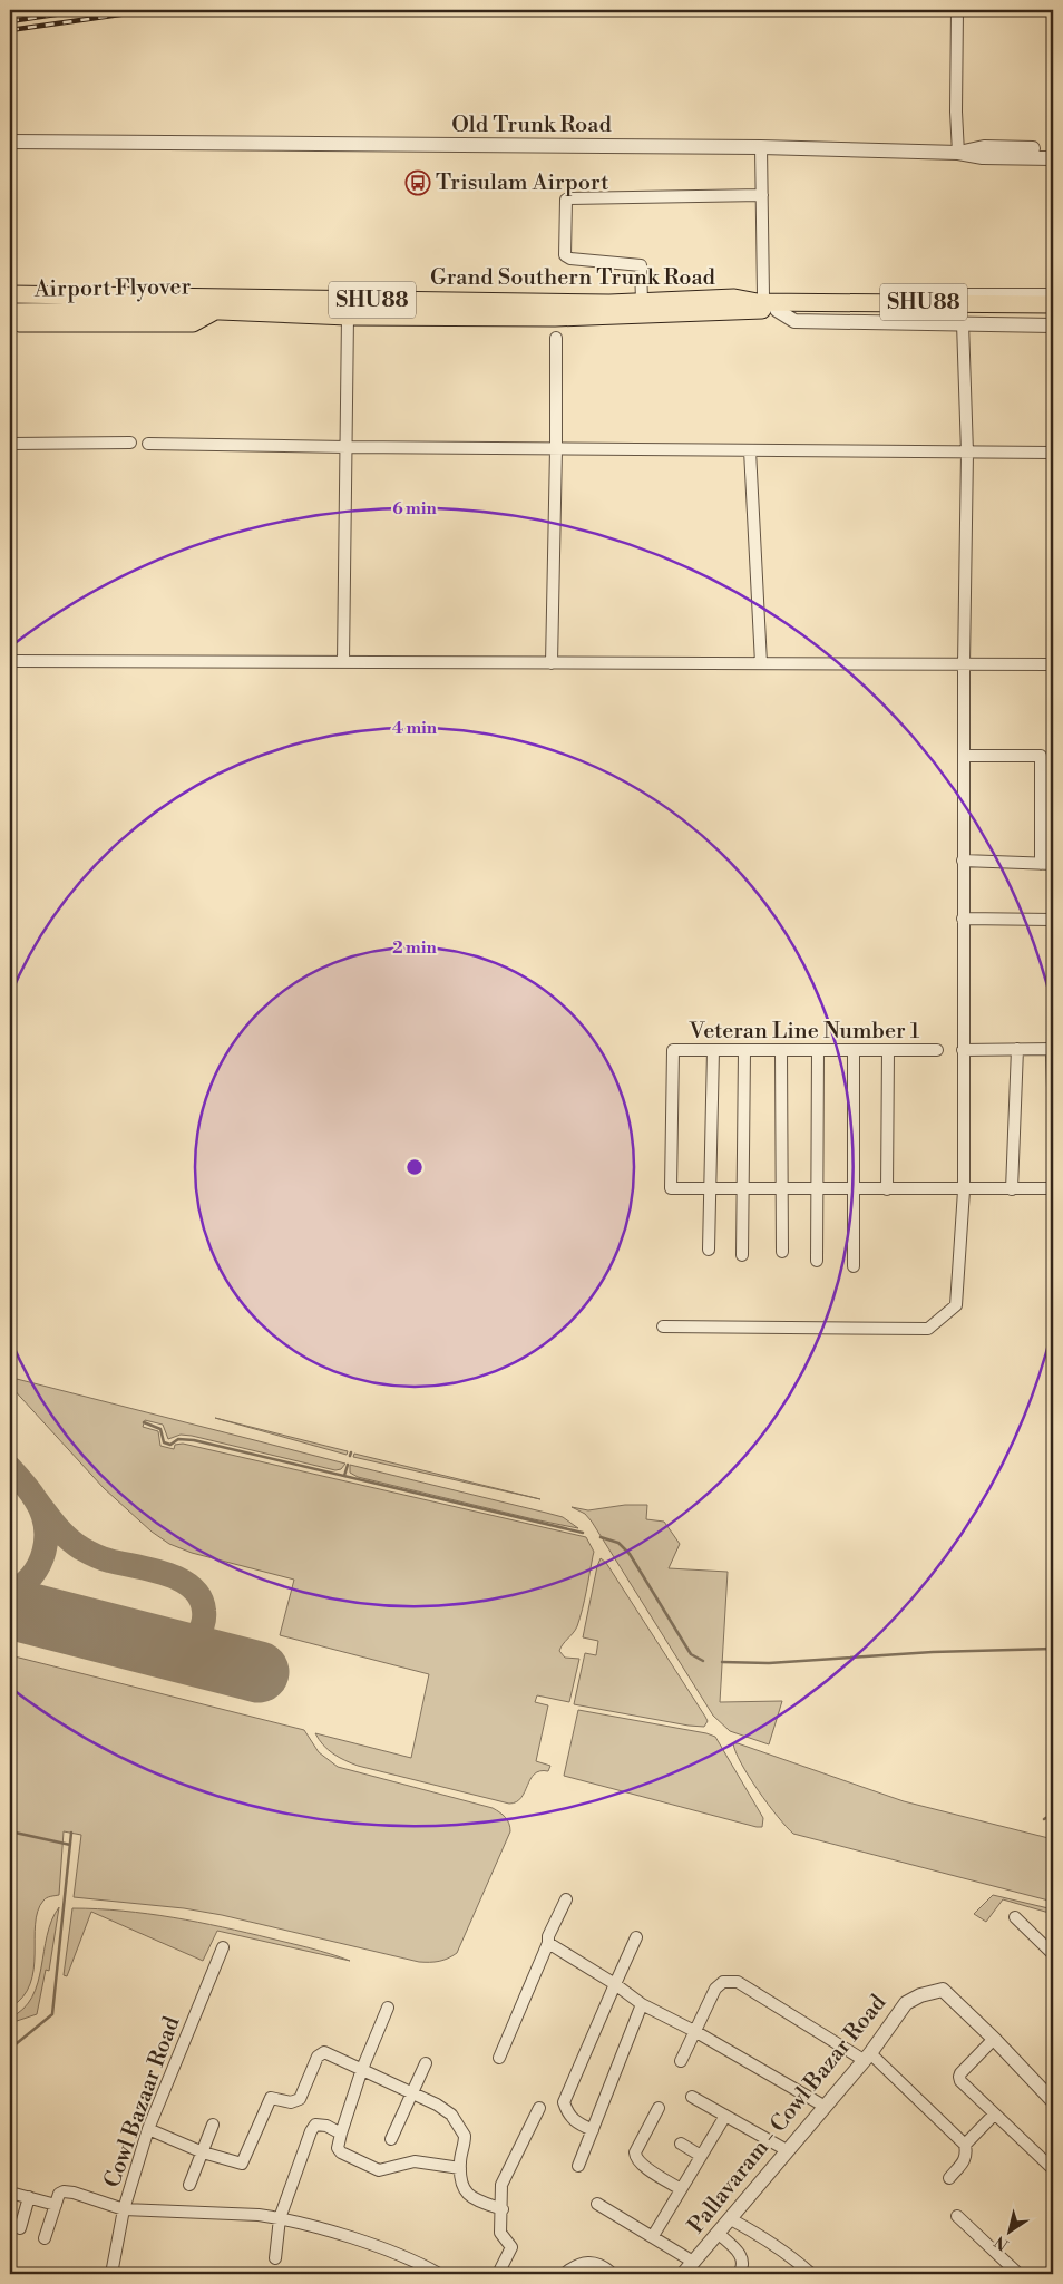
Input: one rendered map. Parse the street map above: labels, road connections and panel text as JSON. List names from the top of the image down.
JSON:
{
  "streets": {
    "main road": ["Grand Southern Trunk Road", "Airport Flyover", "SHU88"],
    "street": [
      "Old Trunk Road",
      "Veteran Line Number 1",
      "Cowl Bazaar Road",
      "Pallavaram - Cowl Bazar Road"
    ]
  },
  "crossings": [
    ["Grand Southern Trunk Road", "Airport Flyover"],
    ["Grand Southern Trunk Road", "SHU88"]
  ],
  "places": {
    "bus stop": ["Trisulam Airport"]
  },
  "north": "bottom left",
  "rings": ["6 min", "4 min", "2 min"]
}
